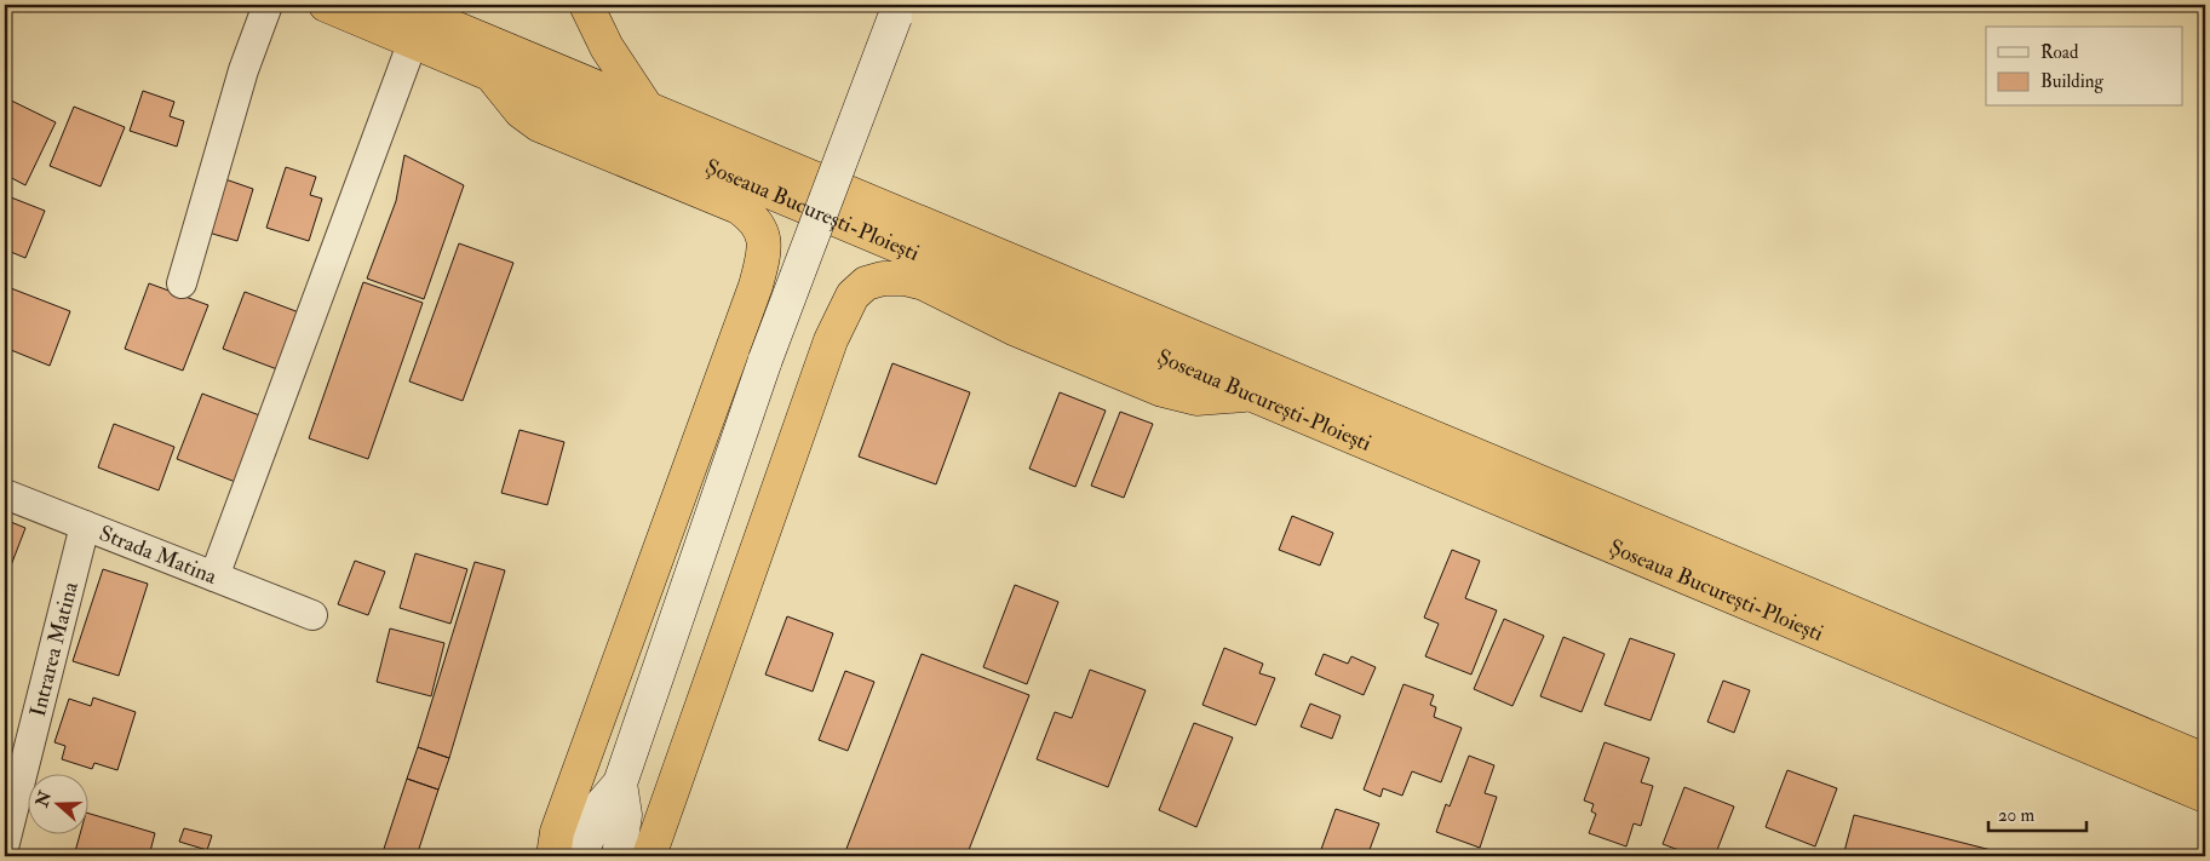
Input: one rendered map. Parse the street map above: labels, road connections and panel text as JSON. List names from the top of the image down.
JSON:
{
  "streets": {
    "highway": ["Șoseaua București-Ploiești"],
    "street": ["Strada Matina", "Intrarea Matina"]
  },
  "crossings": [
    ["Strada Matina", "Intrarea Matina"]
  ],
  "legend": ["Road", "Building"],
  "scale_bar": "20 m",
  "north": "left"
}
